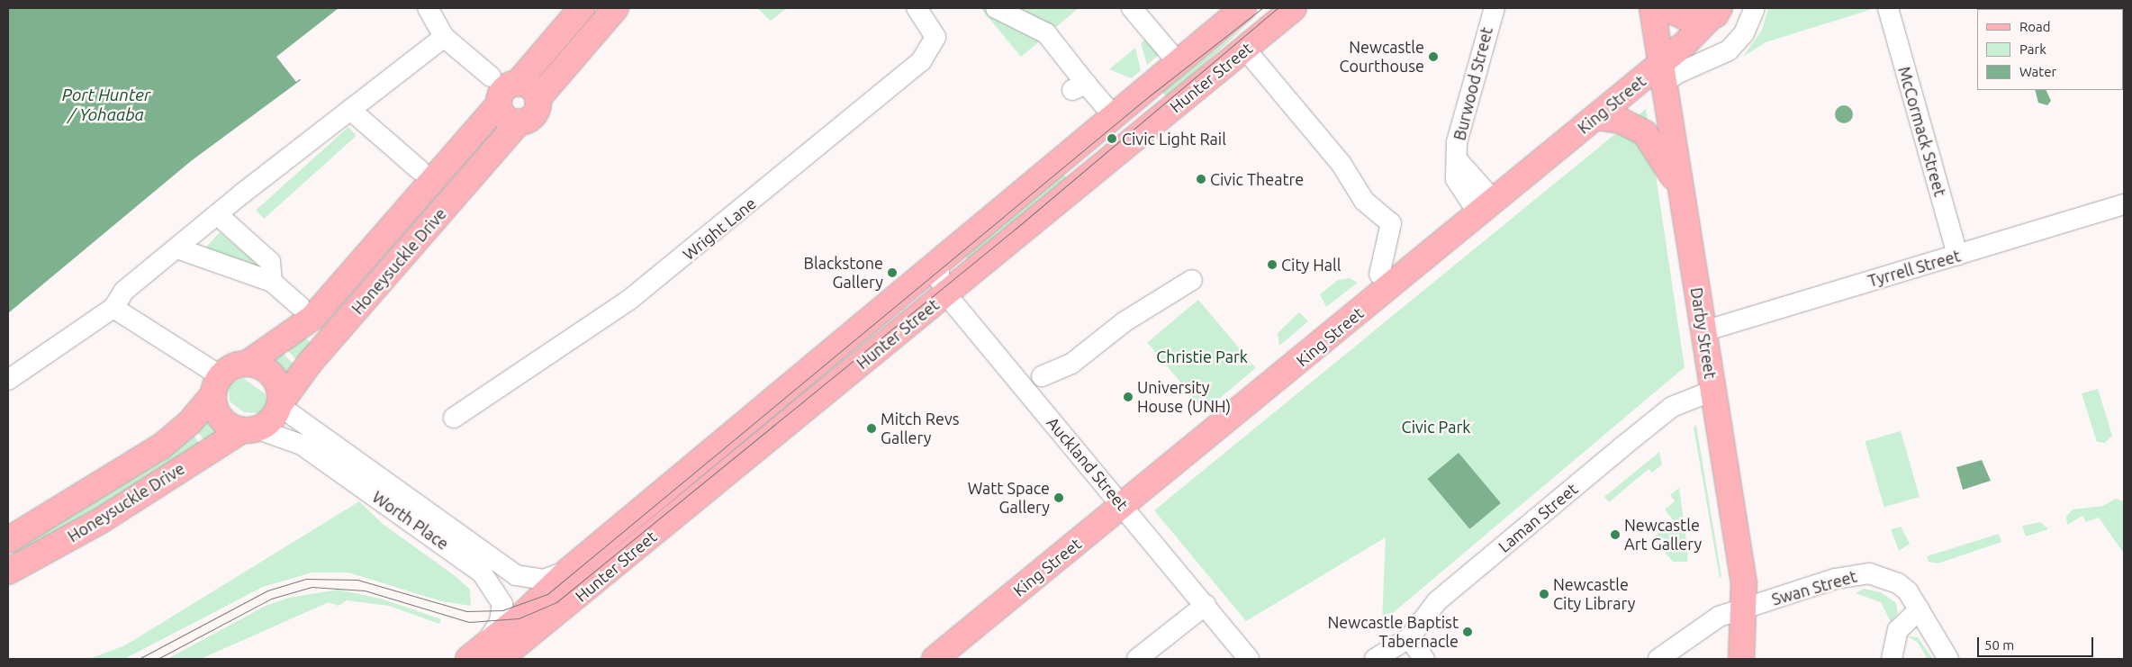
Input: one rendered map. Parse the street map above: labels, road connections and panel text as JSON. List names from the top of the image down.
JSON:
{
  "streets": {
    "main road": [
      "Hunter Street",
      "King Street",
      "Honeysuckle Drive",
      "Darby Street"
    ],
    "street": [
      "Burwood Street",
      "McCormack Street",
      "Wright Lane",
      "Tyrrell Street",
      "Auckland Street",
      "Laman Street",
      "Worth Place",
      "Swan Street"
    ]
  },
  "crossings": [
    ["Hunter Street", "Auckland Street"],
    ["Hunter Street", "Worth Place"],
    ["Burwood Street", "King Street"],
    ["King Street", "Darby Street"],
    ["King Street", "Auckland Street"],
    ["McCormack Street", "Tyrrell Street"],
    ["Honeysuckle Drive", "Worth Place"],
    ["Tyrrell Street", "Darby Street"],
    ["Darby Street", "Laman Street"],
    ["Darby Street", "Swan Street"]
  ],
  "water": ["Port Hunter / Yohaaba"],
  "parks": ["Christie Park", "Civic Park"],
  "places": [
    "Newcastle Courthouse",
    "Civic Light Rail",
    "Civic Theatre",
    "City Hall",
    "Blackstone Gallery",
    "University House (UNH)",
    "Mitch Revs Gallery",
    "Watt Space Gallery",
    "Newcastle Art Gallery",
    "Newcastle City Library",
    "Newcastle Baptist Tabernacle"
  ],
  "legend": ["Road", "Park", "Water"],
  "scale_bar": "50 m"
}
